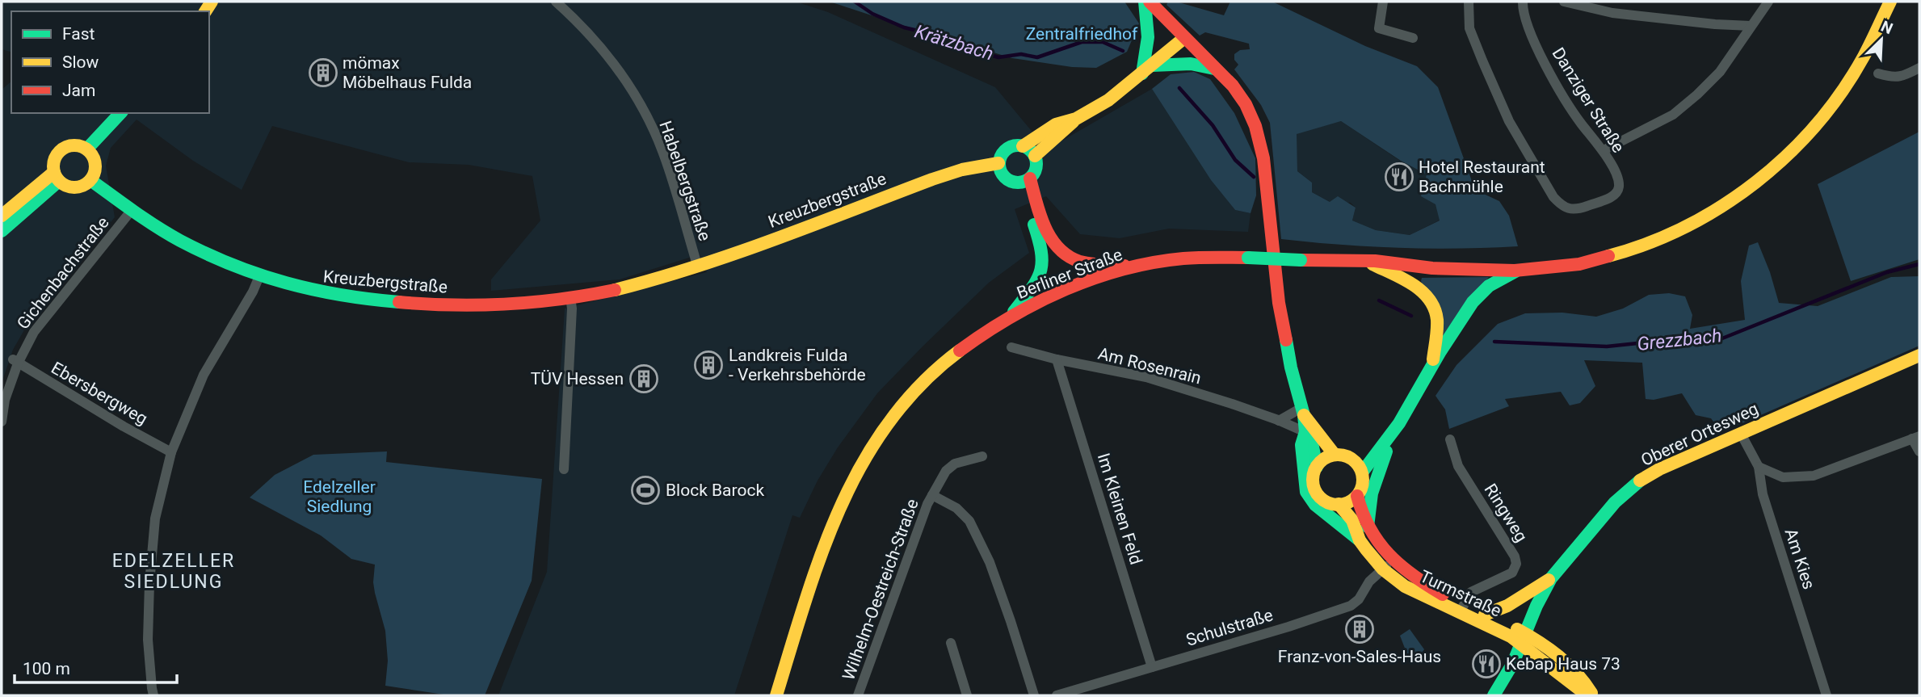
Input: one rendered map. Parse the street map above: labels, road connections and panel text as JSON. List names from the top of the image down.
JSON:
{
  "streets": {
    "main road": [
      "Kreuzbergstraße",
      "Berliner Straße",
      "Oberer Ortesweg",
      "Turmstraße"
    ],
    "street": [
      "Danziger Straße",
      "Habelbergstraße",
      "Gichenbachstraße",
      "Am Rosenrain",
      "Ebersbergweg",
      "Im Kleinen Feld",
      "Ringweg",
      "Am Kies",
      "Wilhelm-Oestreich-Straße",
      "Schulstraße"
    ]
  },
  "crossings": [
    ["Habelbergstraße", "Kreuzbergstraße"],
    ["Kreuzbergstraße", "Gichenbachstraße"],
    ["Gichenbachstraße", "Ebersbergweg"],
    ["Am Rosenrain", "Im Kleinen Feld"],
    ["Oberer Ortesweg", "Am Kies"],
    ["Oberer Ortesweg", "Turmstraße"],
    ["Im Kleinen Feld", "Schulstraße"],
    ["Ringweg", "Turmstraße"],
    ["Turmstraße", "Schulstraße"]
  ],
  "districts": ["EDELZELLER SIEDLUNG"],
  "water": ["Krätzbach", "Grezzbach"],
  "parks": ["Zentralfriedhof", "Edelzeller Siedlung"],
  "places": {
    "building": [
      "mömax Möbelhaus Fulda",
      "Landkreis Fulda - Verkehrsbehörde",
      "TÜV Hessen",
      "Franz-von-Sales-Haus"
    ],
    "restaurant": ["Hotel Restaurant Bachmühle", "Kebap Haus 73"],
    "sports": ["Block Barock"]
  },
  "legend": ["Fast", "Slow", "Jam"],
  "scale_bar": "100 m",
  "north": "top right"
}
